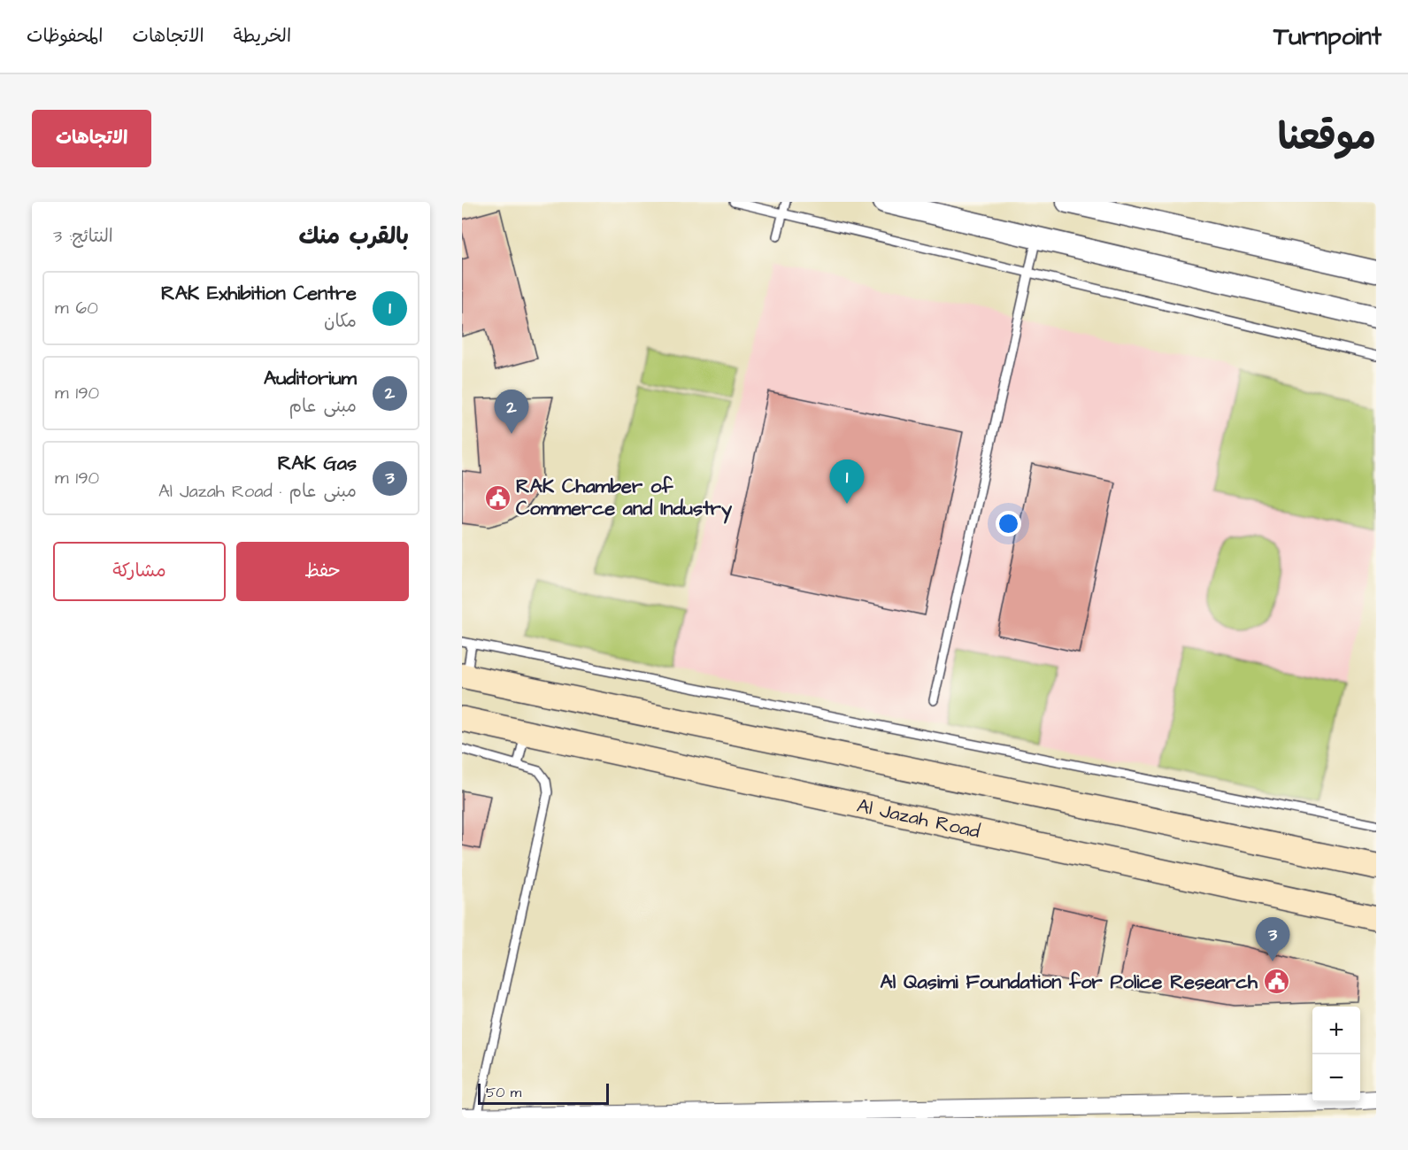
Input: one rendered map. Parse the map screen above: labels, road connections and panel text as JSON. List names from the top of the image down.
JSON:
{
  "streets": {
    "main road": ["Al Jazah Road"]
  },
  "places": {
    "public building": ["RAK Chamber of Commerce and Industry", "Al Qasimi Foundation for Police Research"]
  },
  "scale_bar": "50 m",
  "page": {
    "header": "Turnpoint",
    "nav": ["الخريطة", "الاتجاهات", "المحفوظات"],
    "title": "موقعنا",
    "buttons": [
      "الاتجاهات",
      ["حفظ", "مشاركة"]
    ],
    "heading": ["بالقرب منك", "النتائج: 3"],
    "list": [
      {
        "mark": "1",
        "name": "RAK Exhibition Centre",
        "note": "مكان",
        "value": "60 m"
      },
      {
        "mark": "2",
        "name": "Auditorium",
        "note": "مبنى عام",
        "value": "190 m"
      },
      {
        "mark": "3",
        "name": "RAK Gas",
        "note": "مبنى عام · Al Jazah Road",
        "value": "190 m"
      }
    ],
    "pins": ["2", "1", "3"],
    "map_buttons": ["+", "−"],
    "scale": "50 m"
  }
}
